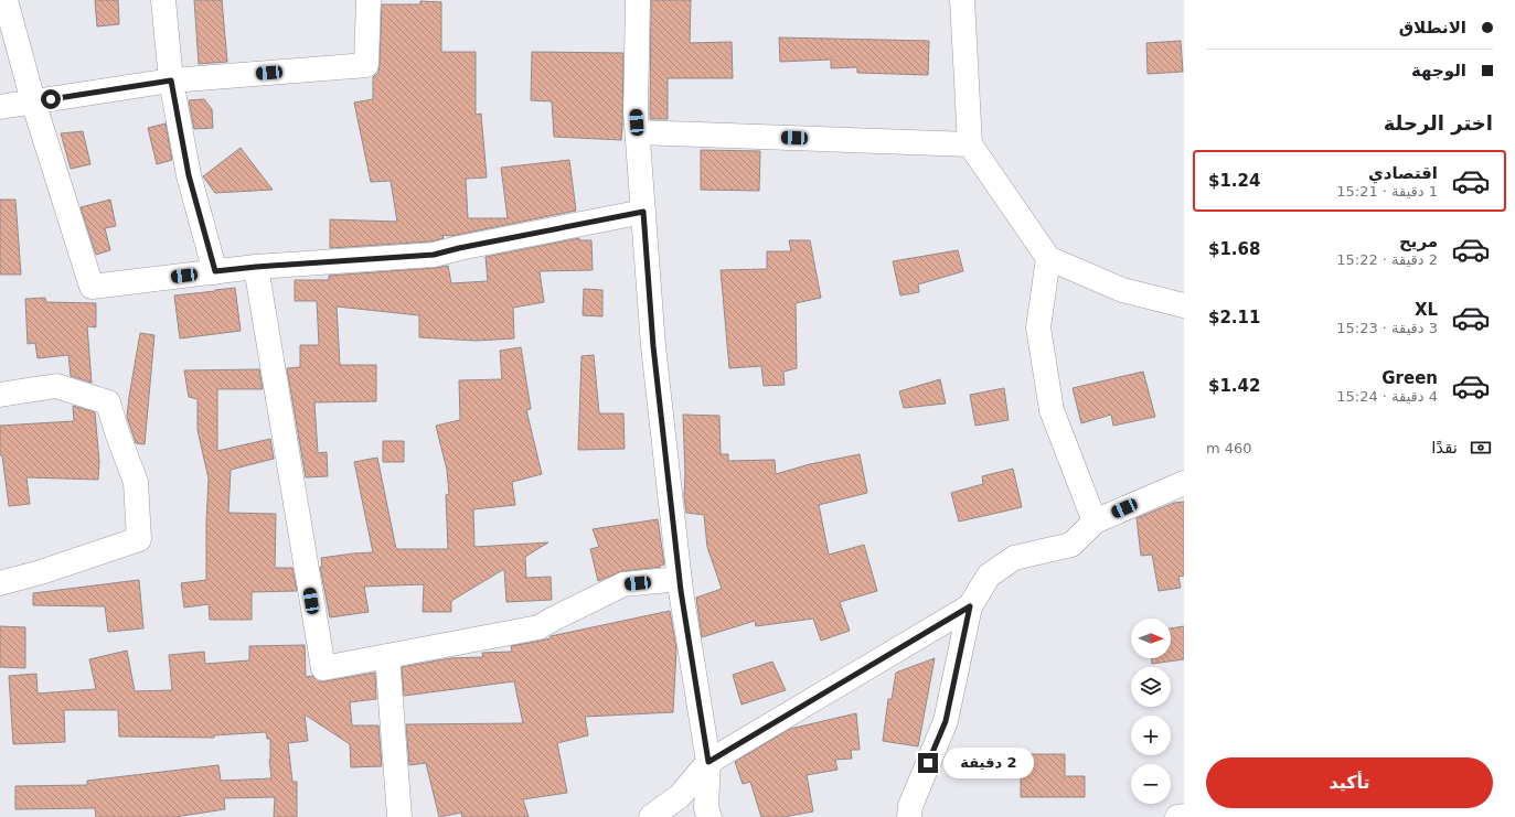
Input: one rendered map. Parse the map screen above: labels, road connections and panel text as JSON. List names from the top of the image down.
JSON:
{
  "north": "right",
  "page": {
    "banner": ["الانطلاق", "الوجهة"],
    "heading": "اختر الرحلة",
    "list": [
      {
        "name": "اقتصادي",
        "note": "1 دقيقة · 15:21",
        "value": "$1.24"
      },
      {
        "name": "مريح",
        "note": "2 دقيقة · 15:22",
        "value": "$1.68"
      },
      {
        "name": "XL",
        "note": "3 دقيقة · 15:23",
        "value": "$2.11"
      },
      {
        "name": "Green",
        "note": "4 دقيقة · 15:24",
        "value": "$1.42"
      }
    ],
    "pay": ["نقدًا", "460 m"],
    "map_buttons": ["+", "−"],
    "bubble": "2 دقيقة",
    "buttons": "تأكيد"
  }
}
